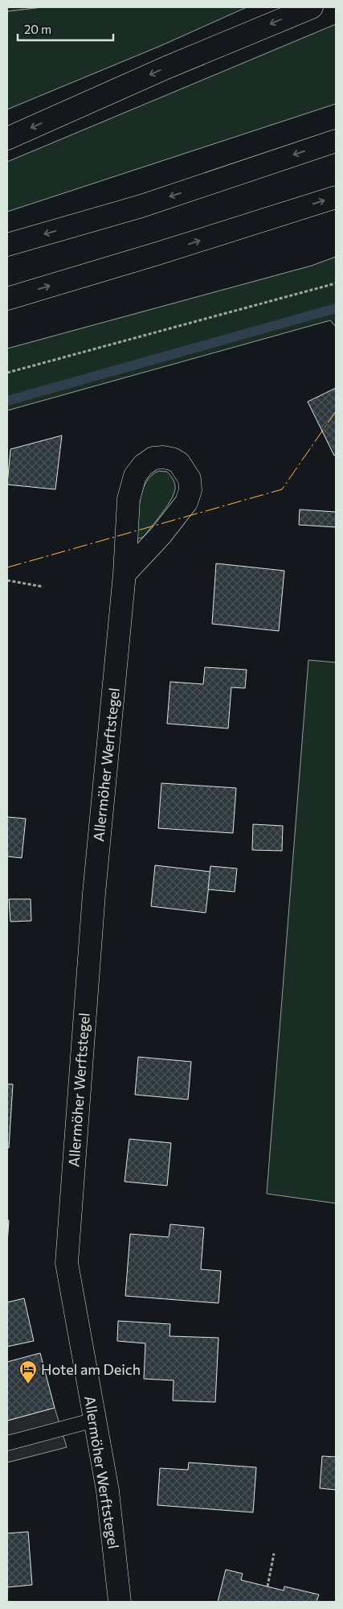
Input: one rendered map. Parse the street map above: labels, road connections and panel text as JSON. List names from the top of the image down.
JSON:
{
  "streets": {
    "main road": ["Allermöher Werftstegel"]
  },
  "places": {
    "hotel": ["Hotel am Deich"]
  },
  "scale_bar": "20 m"
}
